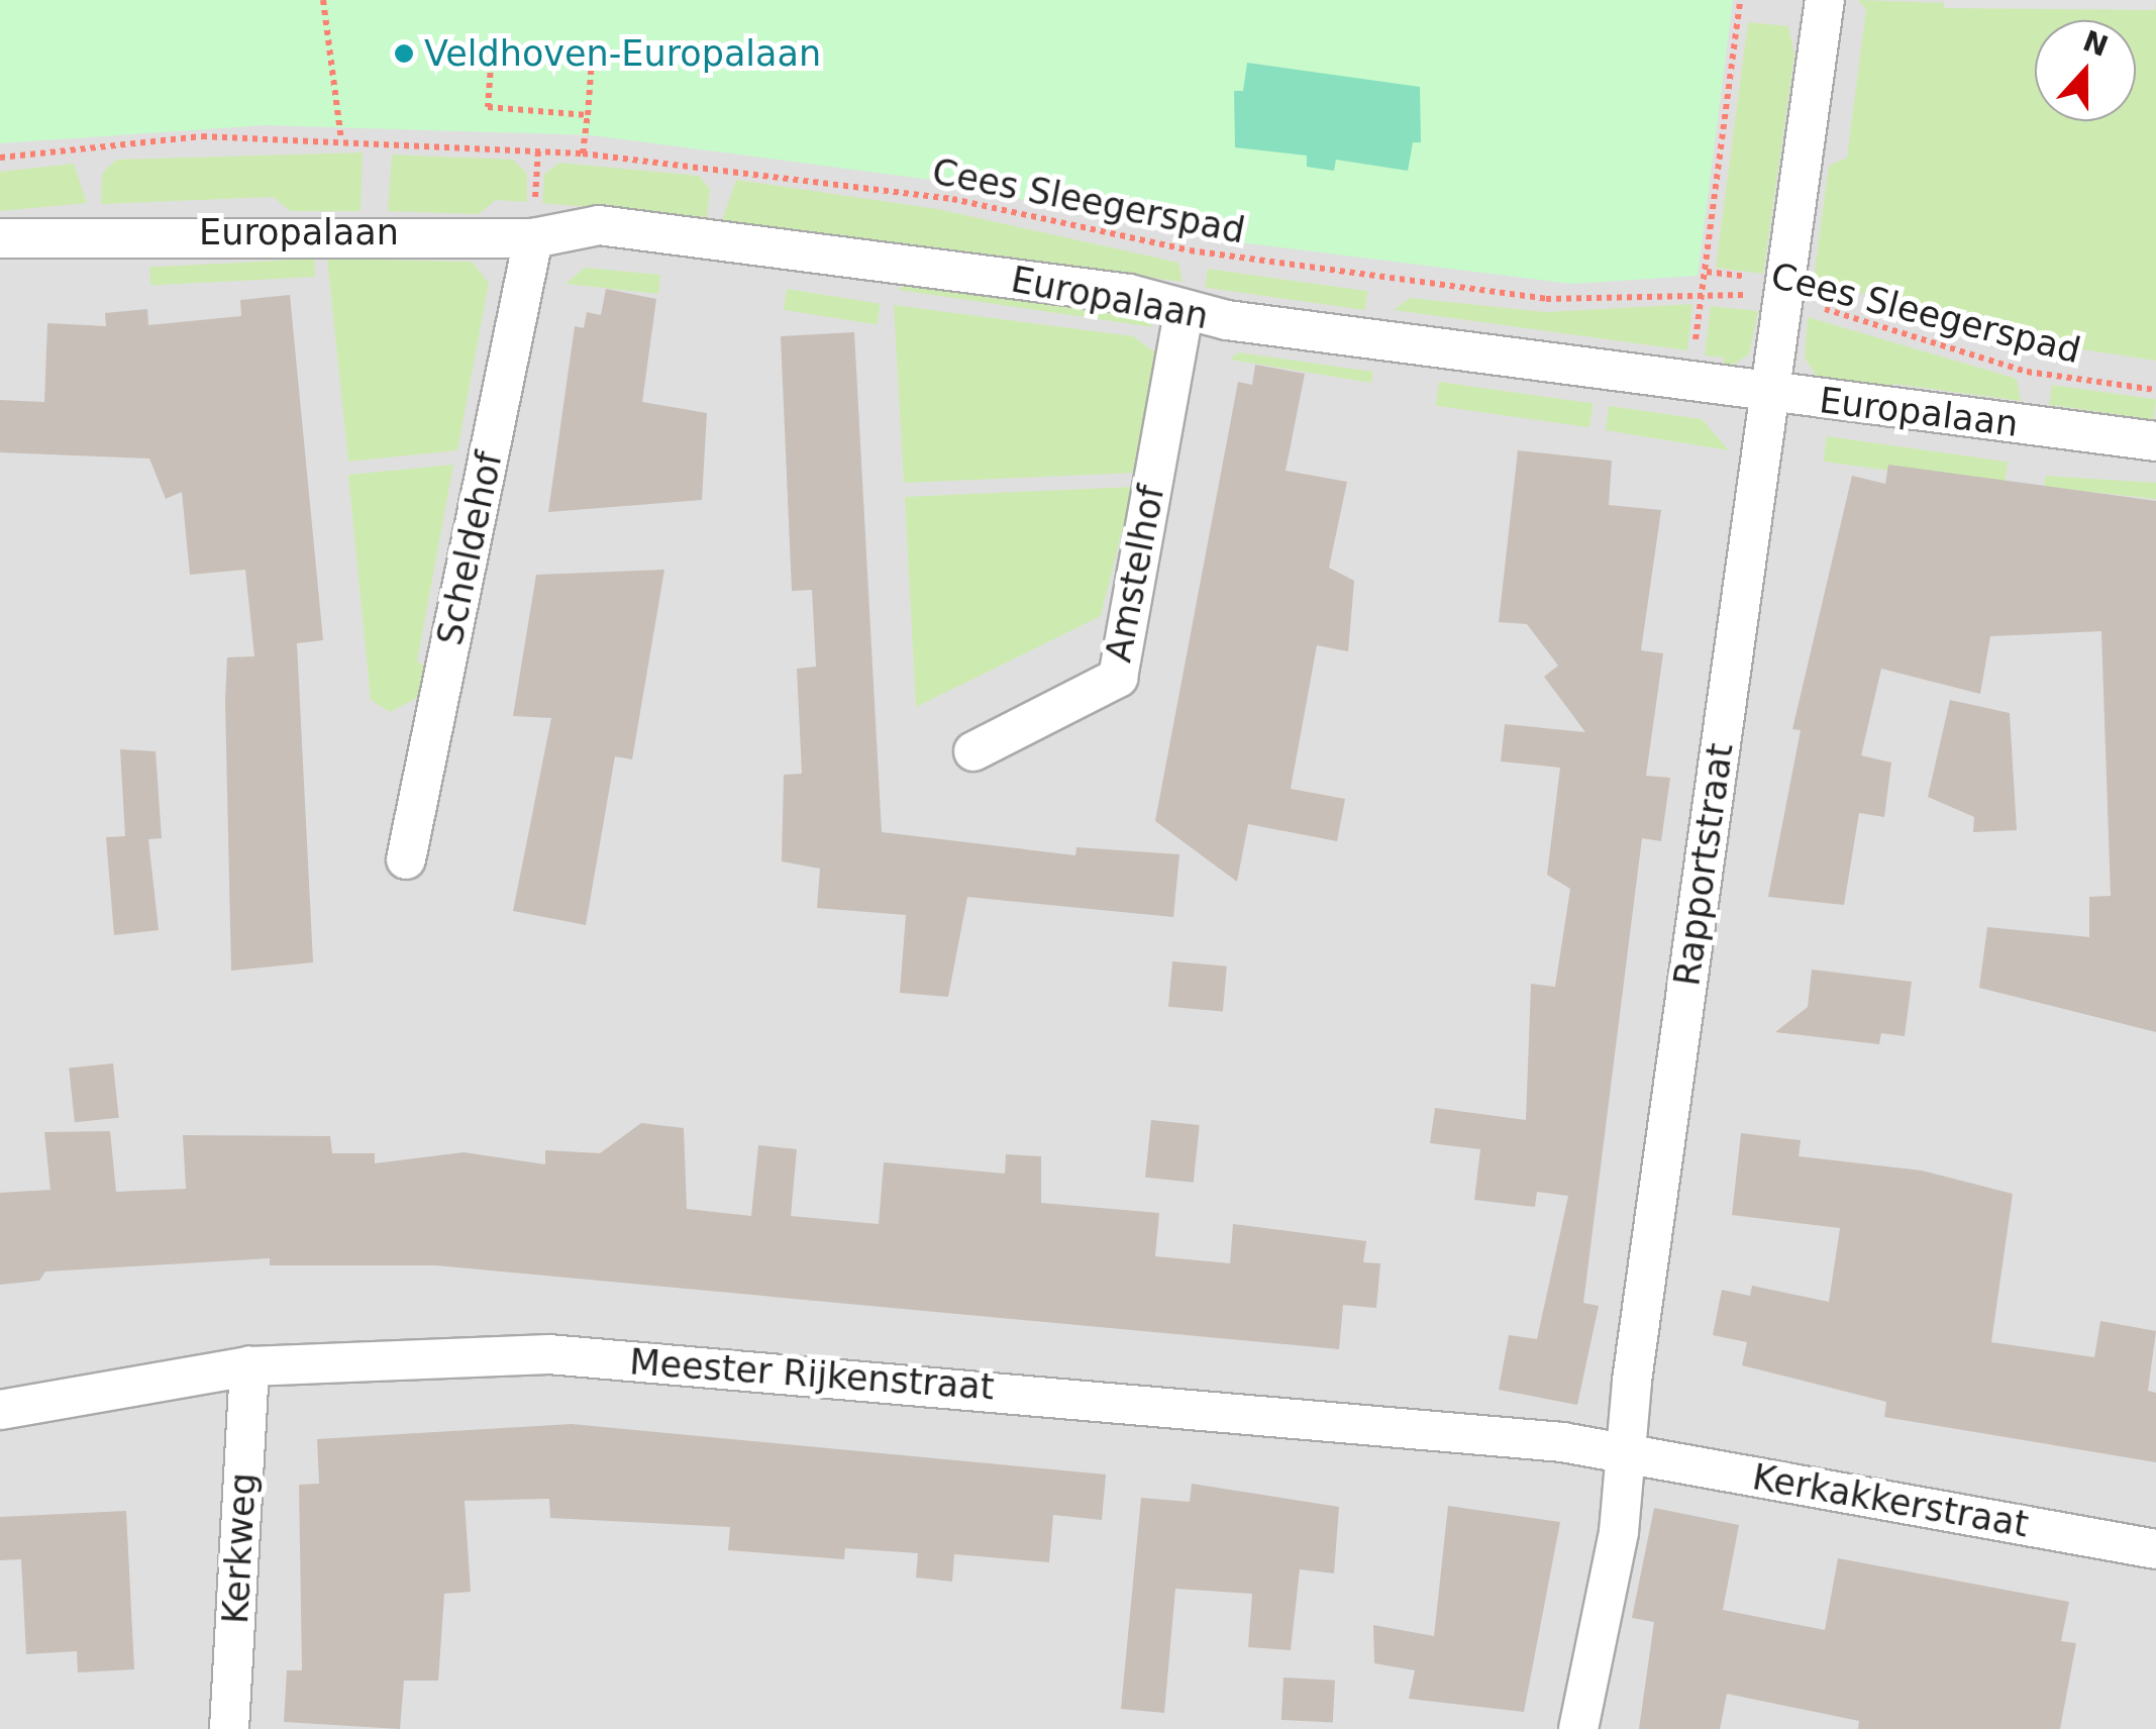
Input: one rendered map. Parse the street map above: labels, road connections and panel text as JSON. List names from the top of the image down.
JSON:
{
  "streets": {
    "street": [
      "Europalaan",
      "Scheldehof",
      "Amstelhof",
      "Rapportstraat",
      "Meester Rijkenstraat",
      "Kerkakkerstraat",
      "Kerkweg"
    ],
    "path": ["Cees Sleegerspad"]
  },
  "crossings": [
    ["Cees Sleegerspad", "Rapportstraat"],
    ["Europalaan", "Scheldehof"],
    ["Europalaan", "Amstelhof"],
    ["Europalaan", "Rapportstraat"],
    ["Rapportstraat", "Meester Rijkenstraat"],
    ["Rapportstraat", "Kerkakkerstraat"],
    ["Meester Rijkenstraat", "Kerkakkerstraat"],
    ["Meester Rijkenstraat", "Kerkweg"]
  ],
  "places": ["Veldhoven-Europalaan"],
  "north": "top"
}
